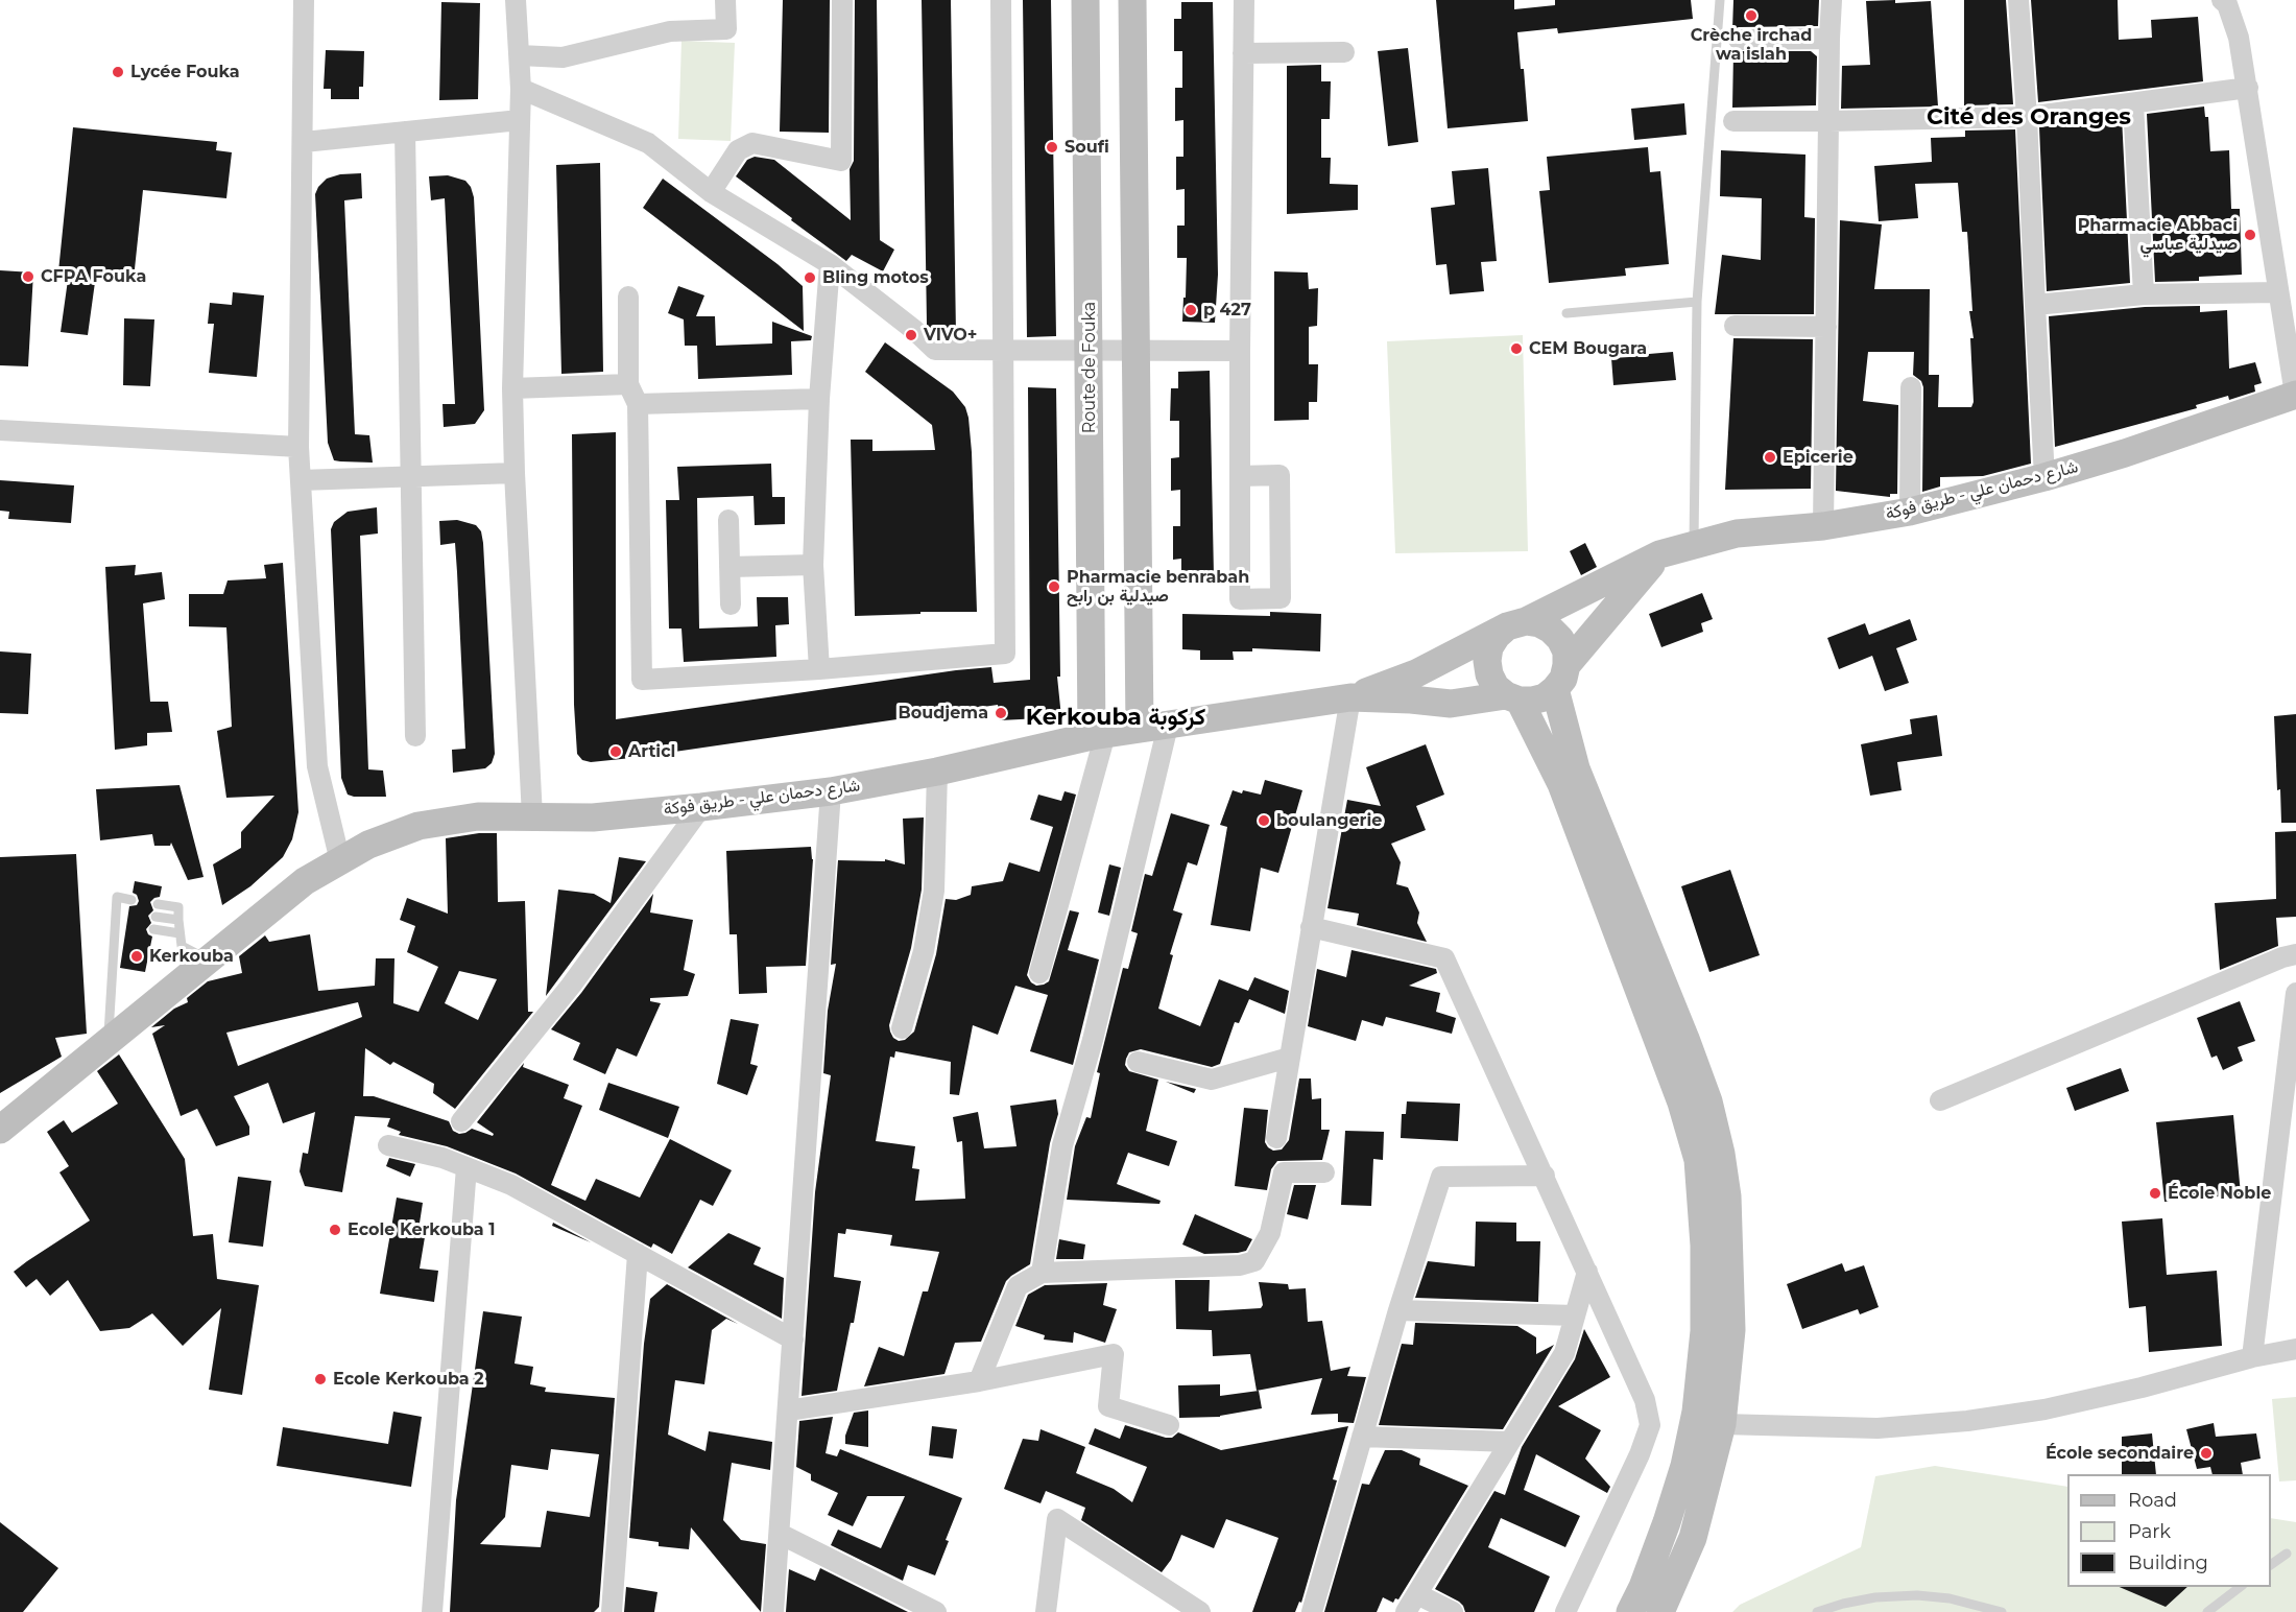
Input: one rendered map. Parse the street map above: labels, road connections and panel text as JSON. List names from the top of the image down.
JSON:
{
  "streets": {
    "main road": ["Route de Fouka", "شارع دحمان علي - طريق فوكة"]
  },
  "crossings": [
    ["Route de Fouka", "شارع دحمان علي - طريق فوكة"]
  ],
  "districts": ["Cité des Oranges", "Kerkouba كركوبة"],
  "places": [
    "Crèche irchad wa islah",
    "Lycée Fouka",
    "Soufi",
    "Pharmacie Abbaci صيدلية عباسي",
    "CFPA Fouka",
    "Bling motos",
    "p 427",
    "VIVO+",
    "CEM Bougara",
    "Epicerie",
    "Pharmacie benrabah صيدلية بن رابح",
    "Boudjema",
    "Articl",
    "boulangerie",
    "Kerkouba",
    "École Noble",
    "Ecole Kerkouba 1",
    "Ecole Kerkouba 2",
    "École secondaire"
  ],
  "legend": ["Road", "Park", "Building"]
}
